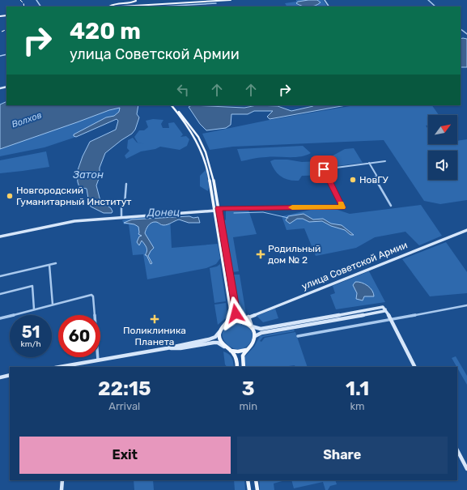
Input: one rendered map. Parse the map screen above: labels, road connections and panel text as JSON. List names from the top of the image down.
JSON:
{
  "streets": {
    "street": ["улица Советской Армии"]
  },
  "water": ["Волхов", "Затон", "Донец"],
  "places": {
    "other": ["НовГУ", "Новгородский Гуманитарный Институт"],
    "health": ["Родильный дом № 2", "Поликлиника Планета"]
  },
  "north": "top right",
  "page": {
    "turn": ["420 m", "улица Советской Армии"],
    "speed": "51 km/h",
    "limit": "60",
    "eta": [
      "22:15",
      "Arrival",
      "3",
      "min",
      "1.1",
      "km"
    ],
    "buttons": ["Exit", "Share"]
  }
}
